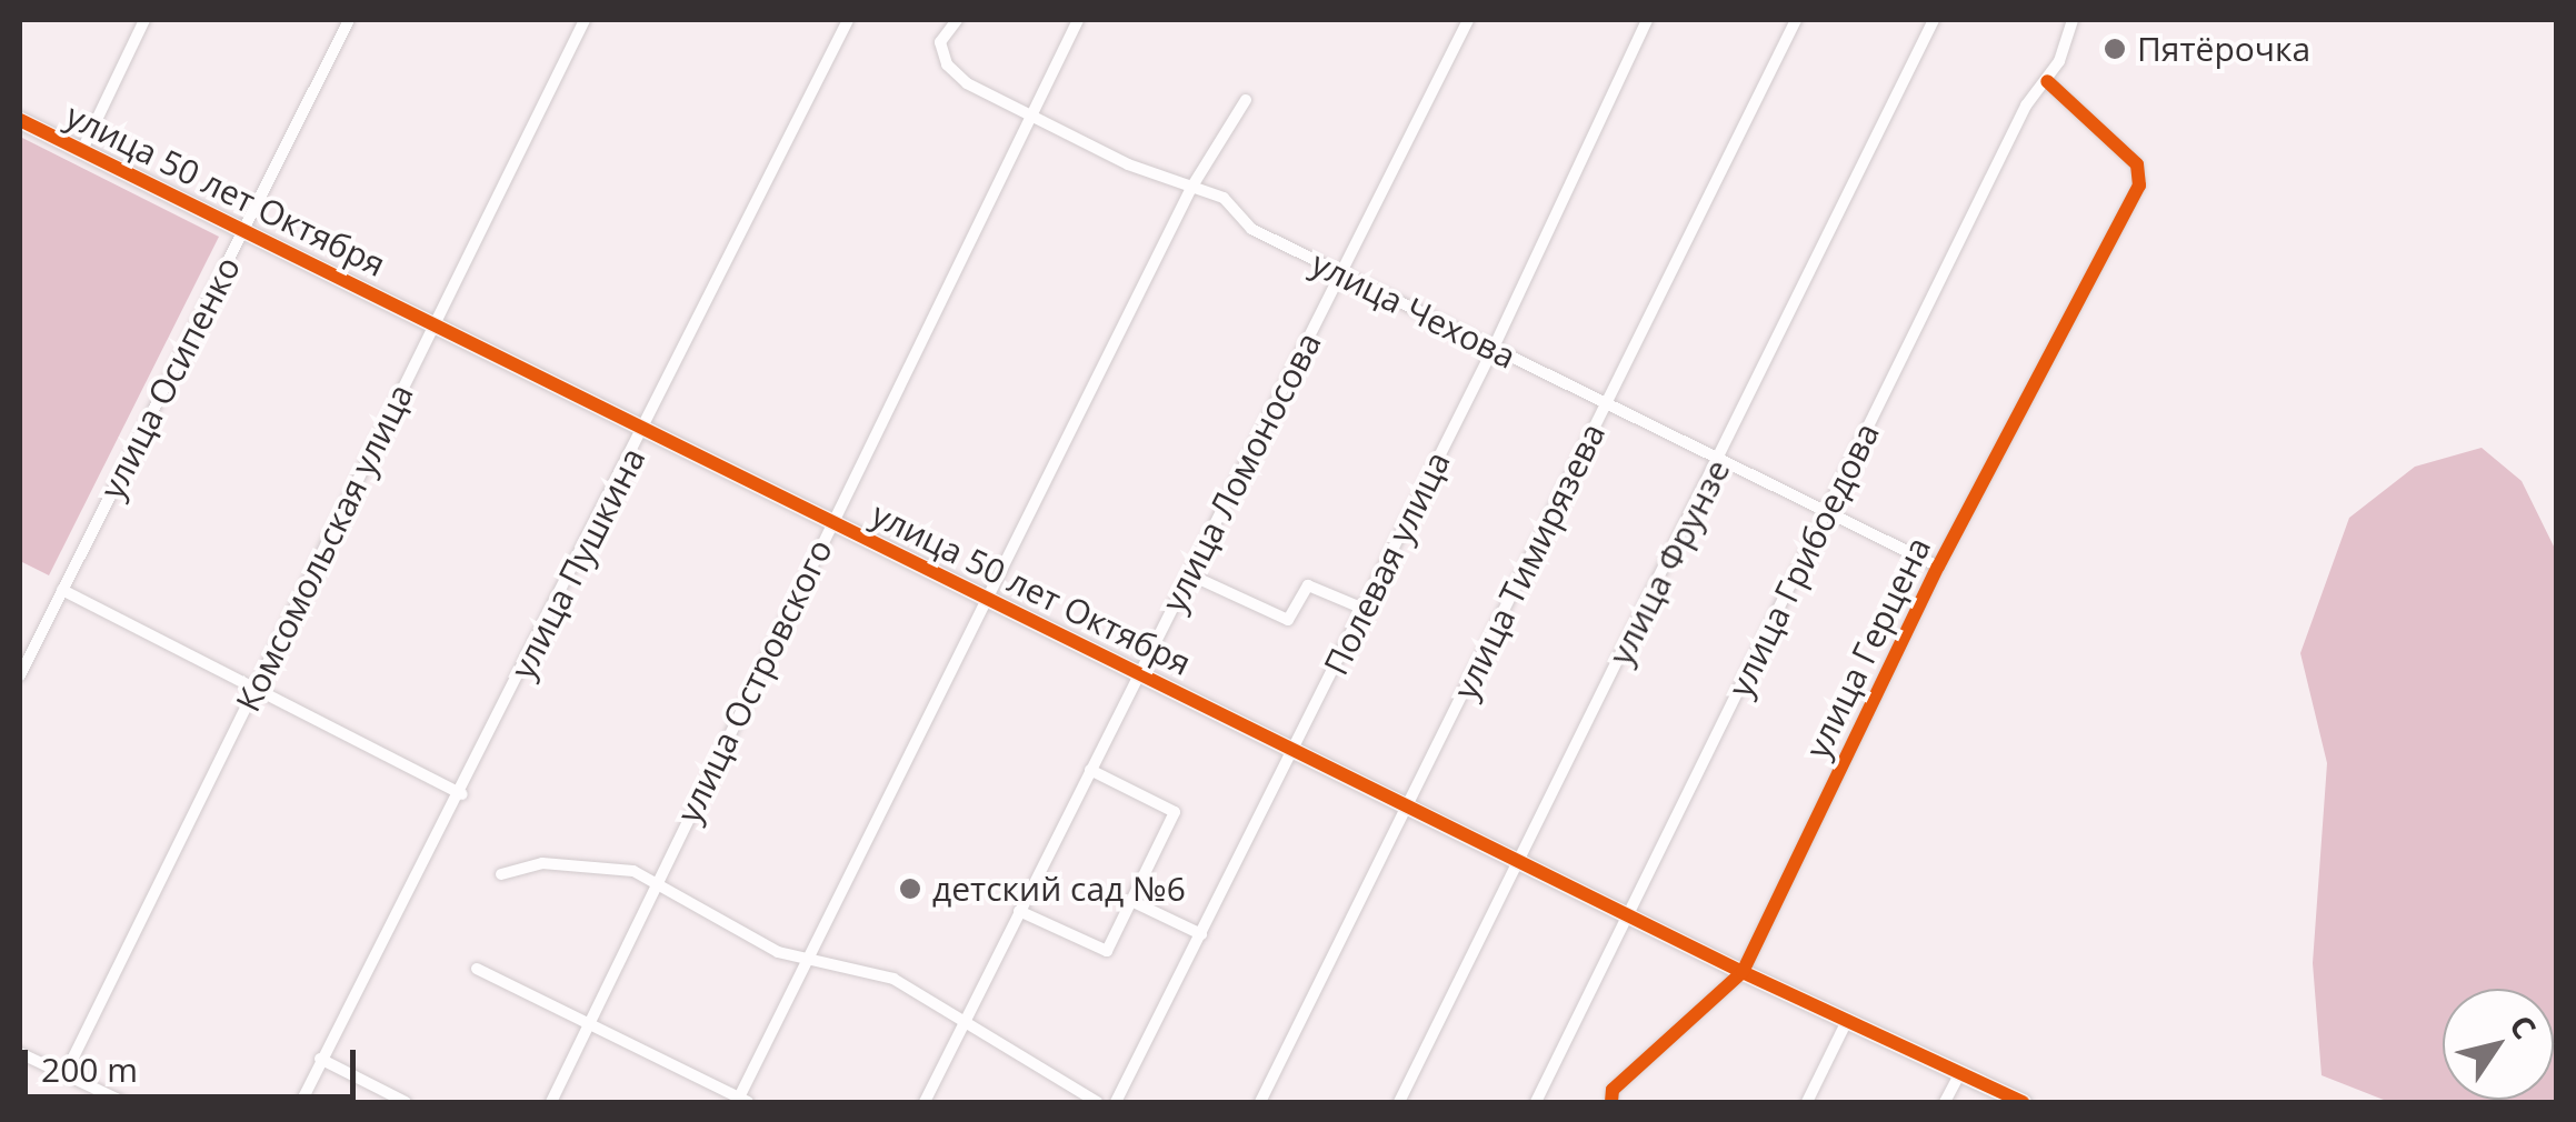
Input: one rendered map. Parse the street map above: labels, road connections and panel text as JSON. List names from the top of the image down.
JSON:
{
  "streets": {
    "street": [
      "улица 50 лет Октября",
      "улица Чехова",
      "улица Осипенко",
      "улица Ломоносова",
      "Комсомольская улица",
      "улица Грибоедова",
      "улица Тимирязева",
      "улица Фрунзе",
      "улица Пушкина",
      "Полевая улица",
      "улица Герцена",
      "улица Островского"
    ]
  },
  "crossings": [
    ["улица 50 лет Октября", "улица Осипенко"],
    ["улица 50 лет Октября", "улица Ломоносова"],
    ["улица 50 лет Октября", "Комсомольская улица"],
    ["улица 50 лет Октября", "улица Грибоедова"],
    ["улица 50 лет Октября", "улица Тимирязева"],
    ["улица 50 лет Октября", "улица Фрунзе"],
    ["улица 50 лет Октября", "улица Пушкина"],
    ["улица 50 лет Октября", "Полевая улица"],
    ["улица 50 лет Октября", "улица Герцена"],
    ["улица 50 лет Октября", "улица Островского"],
    ["улица Чехова", "улица Ломоносова"],
    ["улица Чехова", "улица Грибоедова"],
    ["улица Чехова", "улица Тимирязева"],
    ["улица Чехова", "улица Фрунзе"],
    ["улица Чехова", "Полевая улица"],
    ["улица Чехова", "улица Герцена"],
    ["улица Чехова", "улица Островского"],
    ["улица Грибоедова", "улица Герцена"]
  ],
  "places": ["Пятёрочка", "детский сад №6"],
  "scale_bar": "200 m",
  "north": "top right"
}
